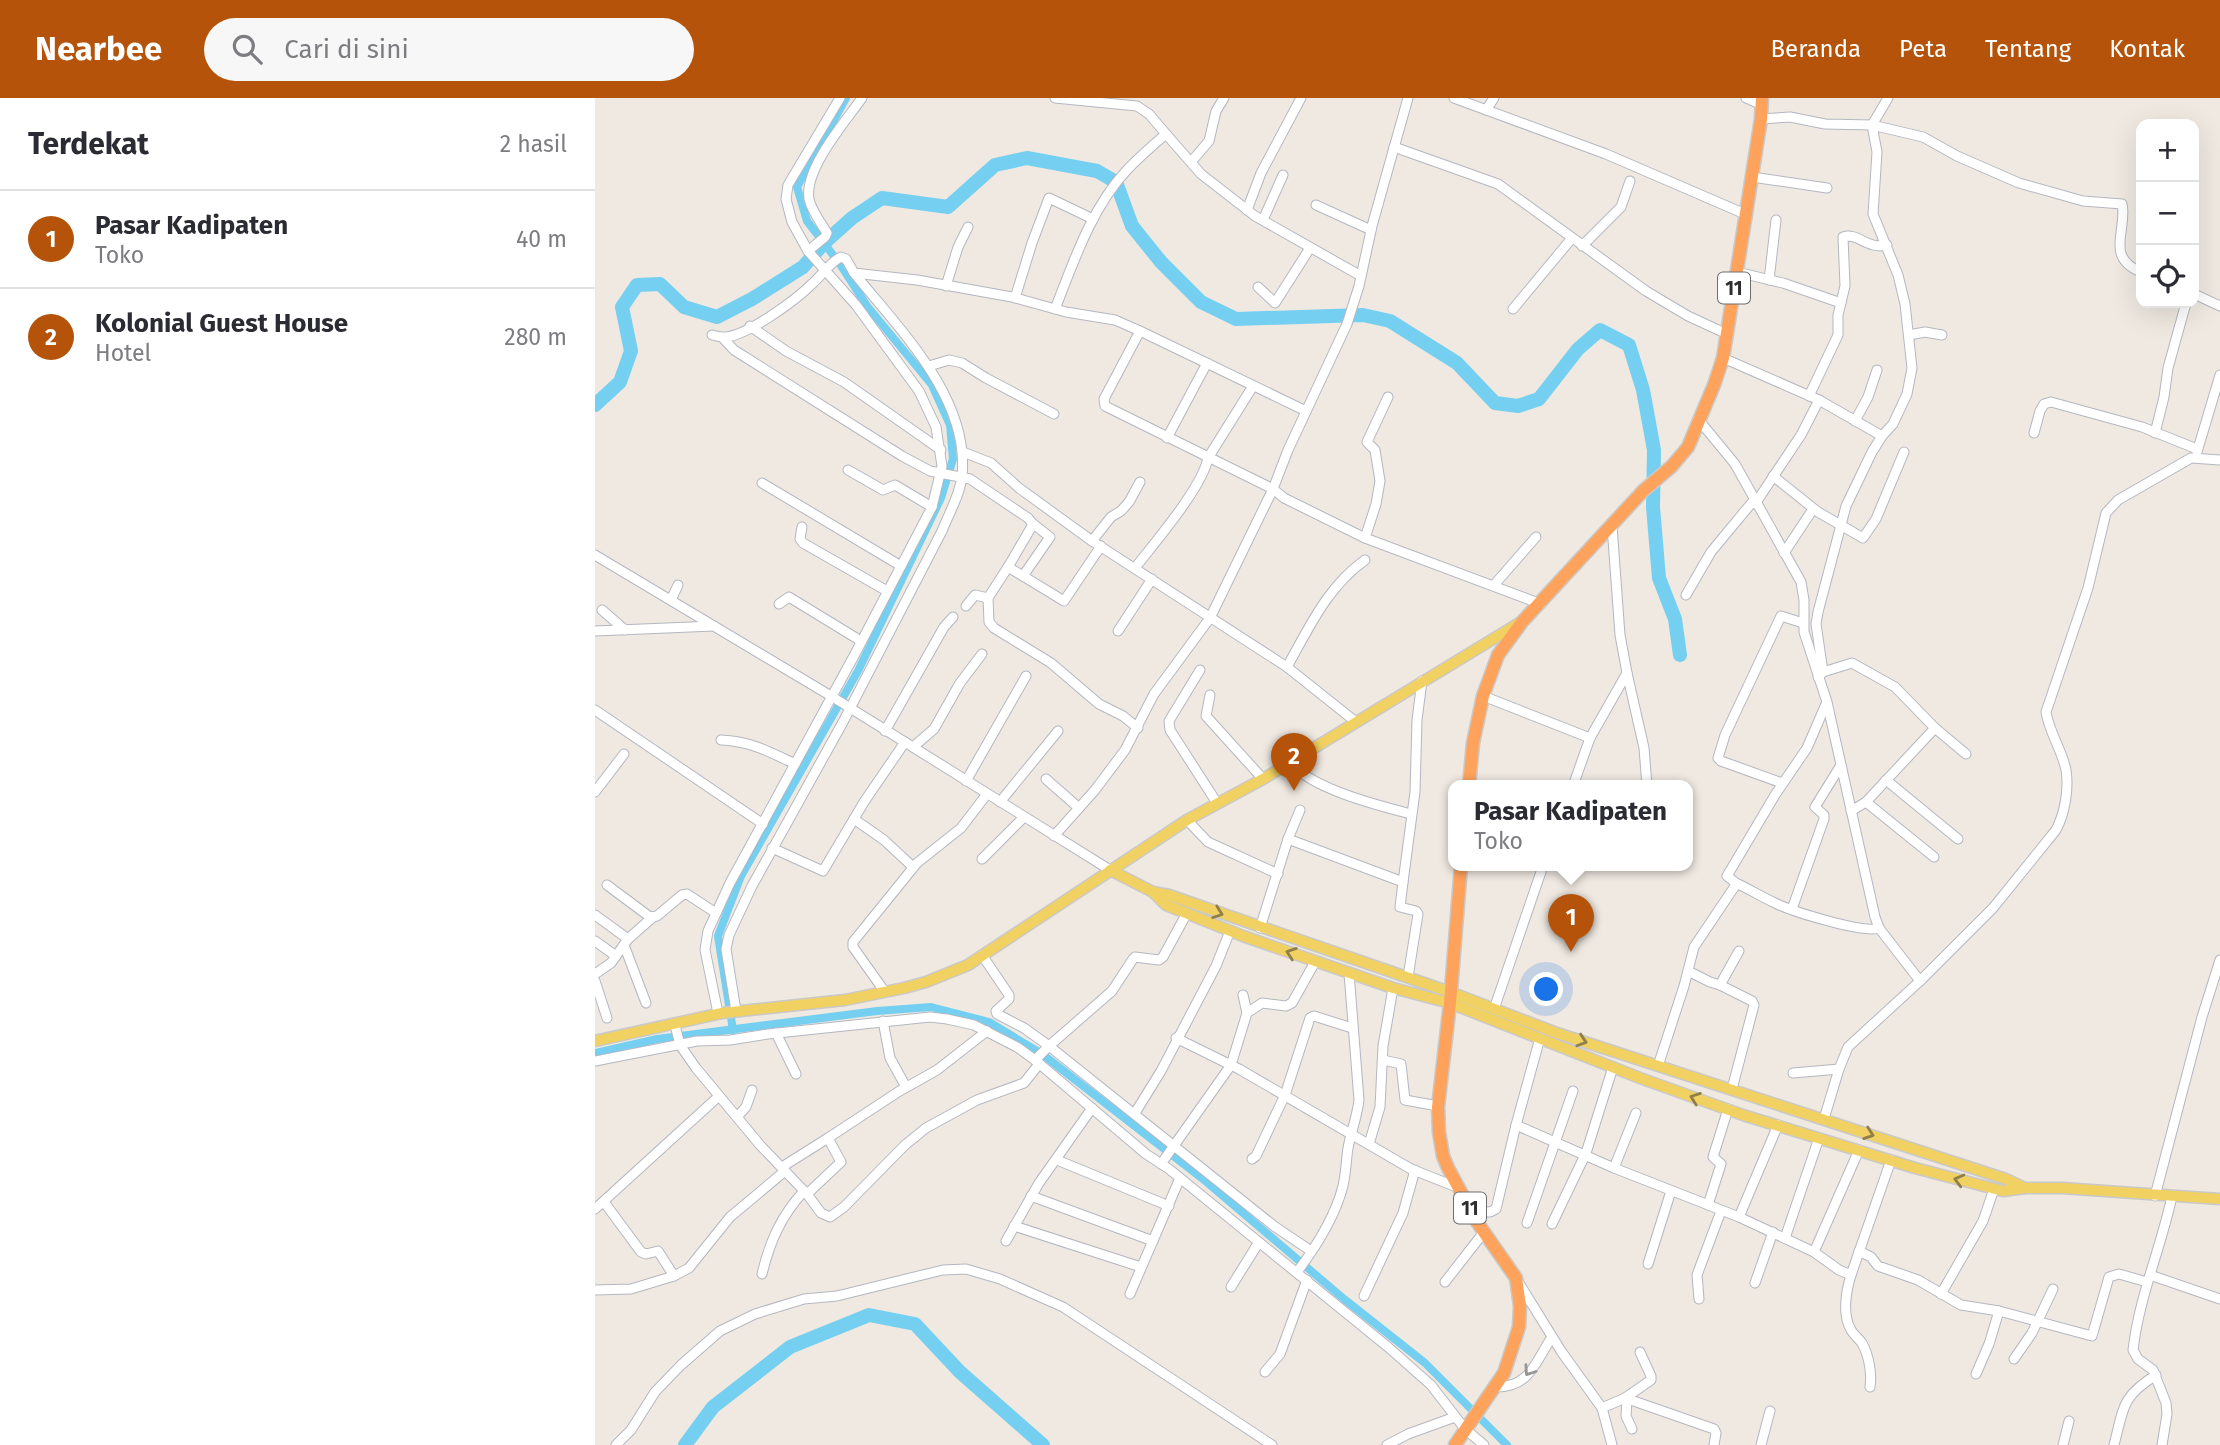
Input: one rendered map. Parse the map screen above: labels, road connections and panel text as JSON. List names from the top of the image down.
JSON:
{
  "streets": {
    "highway": ["11"]
  },
  "page": {
    "header": "Nearbee",
    "search": "Cari di sini",
    "nav": [
      "Beranda",
      "Peta",
      "Tentang",
      "Kontak"
    ],
    "heading": ["Terdekat", "2 hasil"],
    "map_buttons": ["+", "−"],
    "list": [
      {
        "mark": "1",
        "name": "Pasar Kadipaten",
        "note": "Toko",
        "value": "40 m"
      },
      {
        "mark": "2",
        "name": "Kolonial Guest House",
        "note": "Hotel",
        "value": "280 m"
      }
    ],
    "pins": ["2", "1"],
    "popup": ["Pasar Kadipaten", "Toko"]
  }
}
